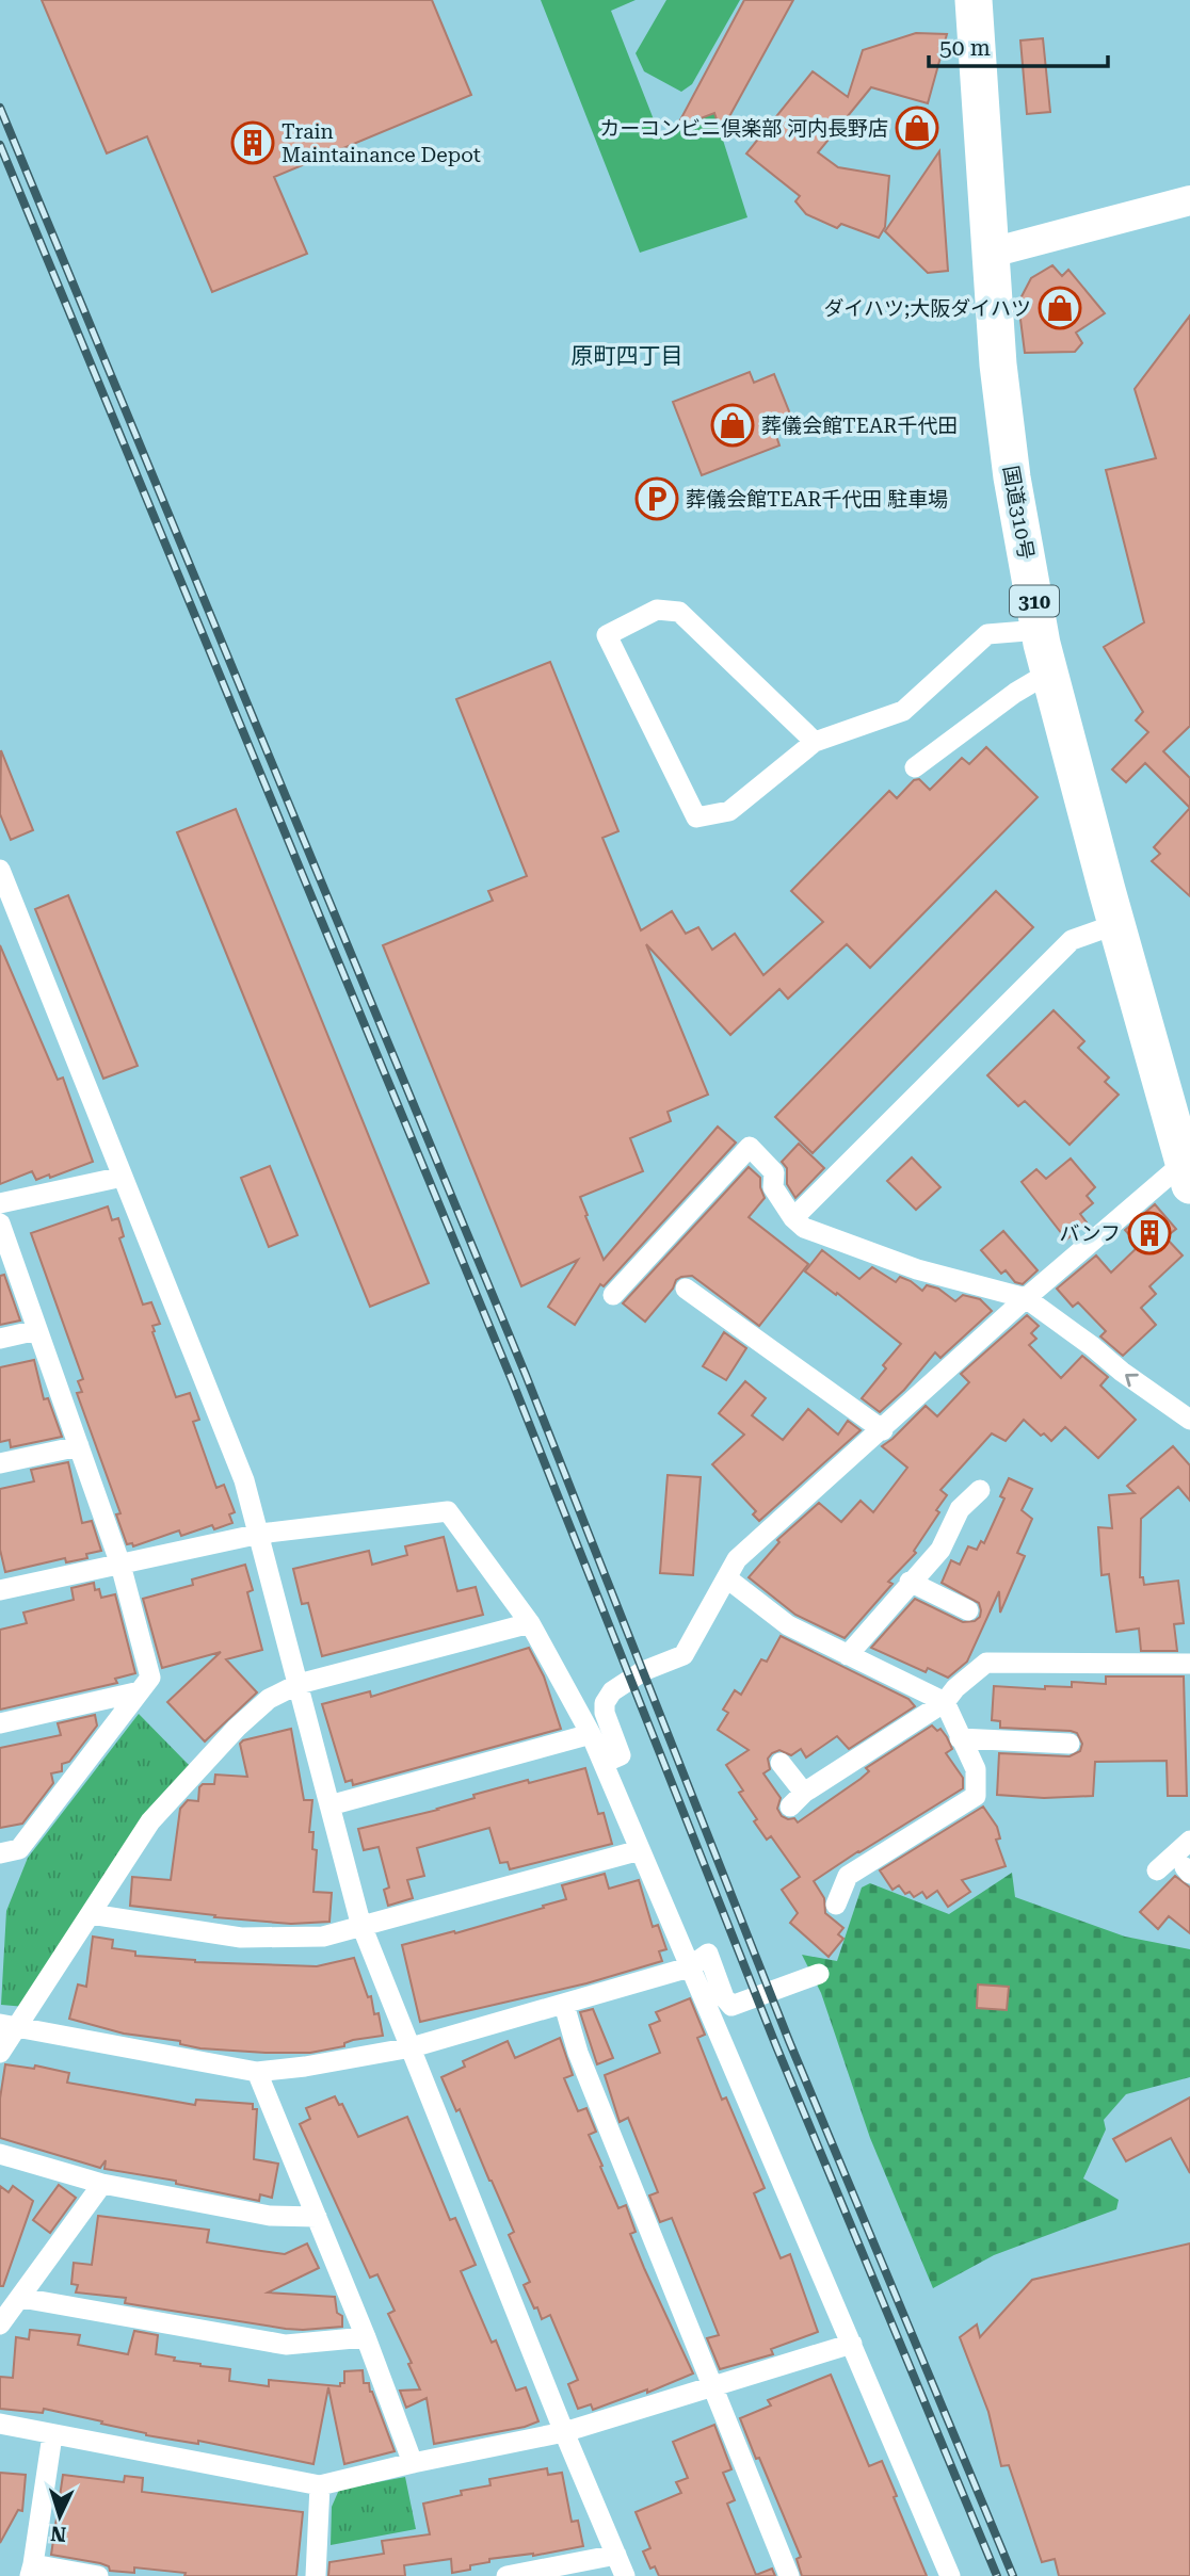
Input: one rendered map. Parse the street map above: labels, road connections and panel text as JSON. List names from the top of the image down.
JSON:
{
  "streets": {
    "highway": ["国道310号", "310"]
  },
  "districts": ["原町四丁目"],
  "places": {
    "shop": ["カーコンビニ倶楽部 河内長野店", "ダイハツ;大阪ダイハツ", "葬儀会館TEAR千代田"],
    "building": ["Train Maintainance Depot", "バンフ"],
    "parking": ["葬儀会館TEAR千代田 駐車場"]
  },
  "scale_bar": "50 m",
  "north": "bottom"
}
